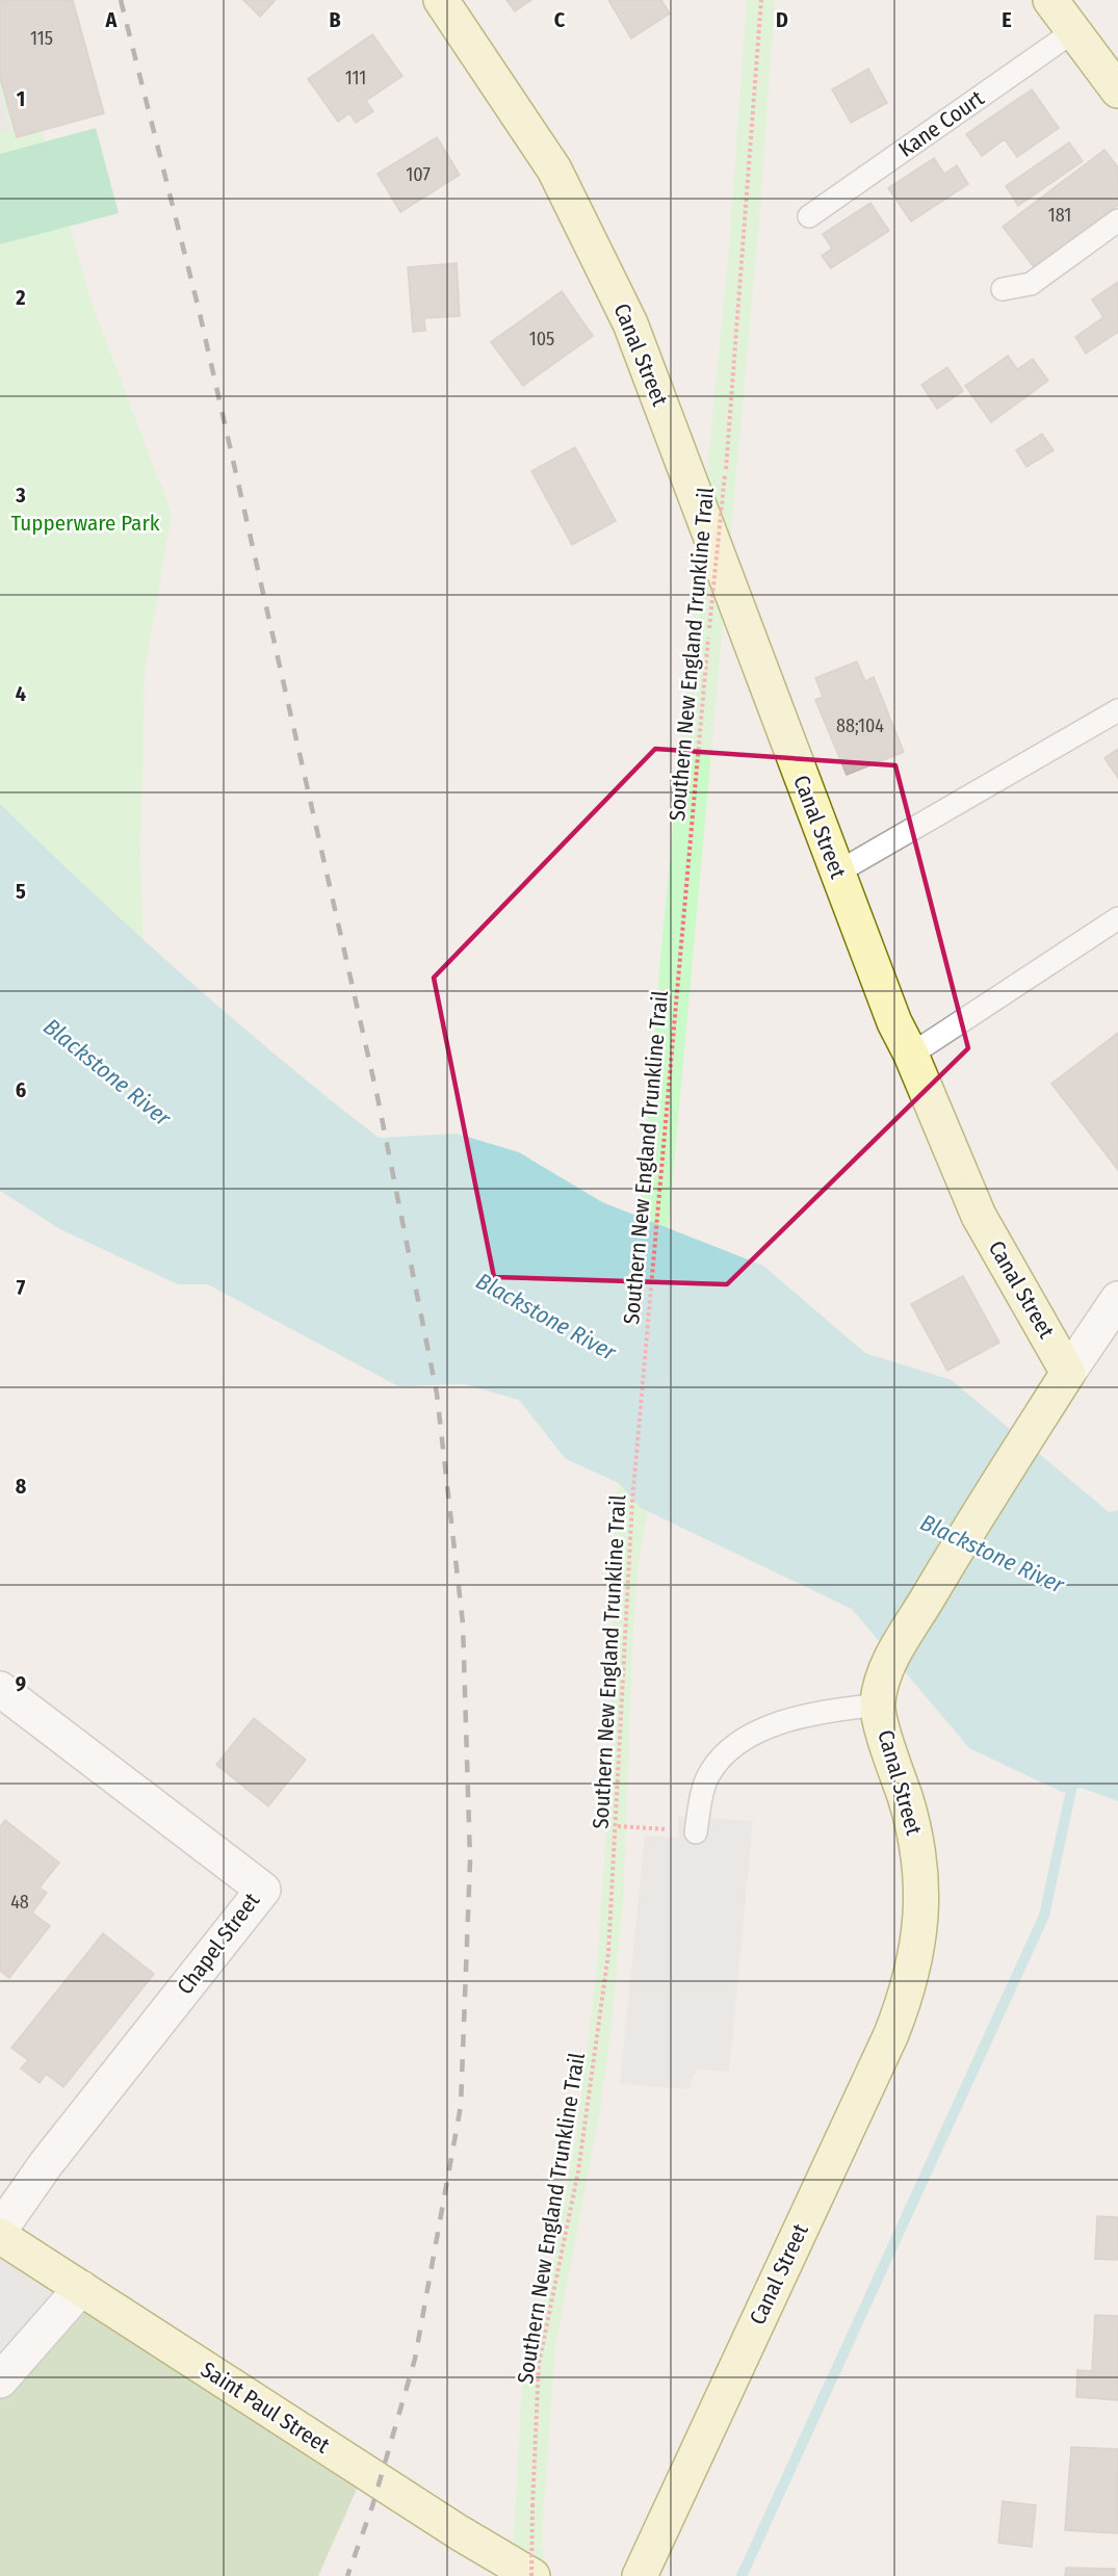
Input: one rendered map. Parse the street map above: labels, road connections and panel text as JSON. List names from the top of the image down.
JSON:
{
  "streets": {
    "street": ["Canal Street", "Chapel Street", "Saint Paul Street"],
    "lane": ["Kane Court"],
    "path": ["Southern New England Trunkline Trail"]
  },
  "crossings": [
    ["Southern New England Trunkline Trail", "Saint Paul Street"]
  ],
  "water": ["Blackstone River"],
  "parks": ["Tupperware Park"],
  "house_numbers": [
    "115",
    "111",
    "107",
    "181",
    "105",
    "88;104",
    "48"
  ],
  "grid": {
    "columns": [
      "A",
      "B",
      "C",
      "D",
      "E"
    ],
    "rows": [
      "1",
      "2",
      "3",
      "4",
      "5",
      "6",
      "7",
      "8",
      "9"
    ]
  }
}
